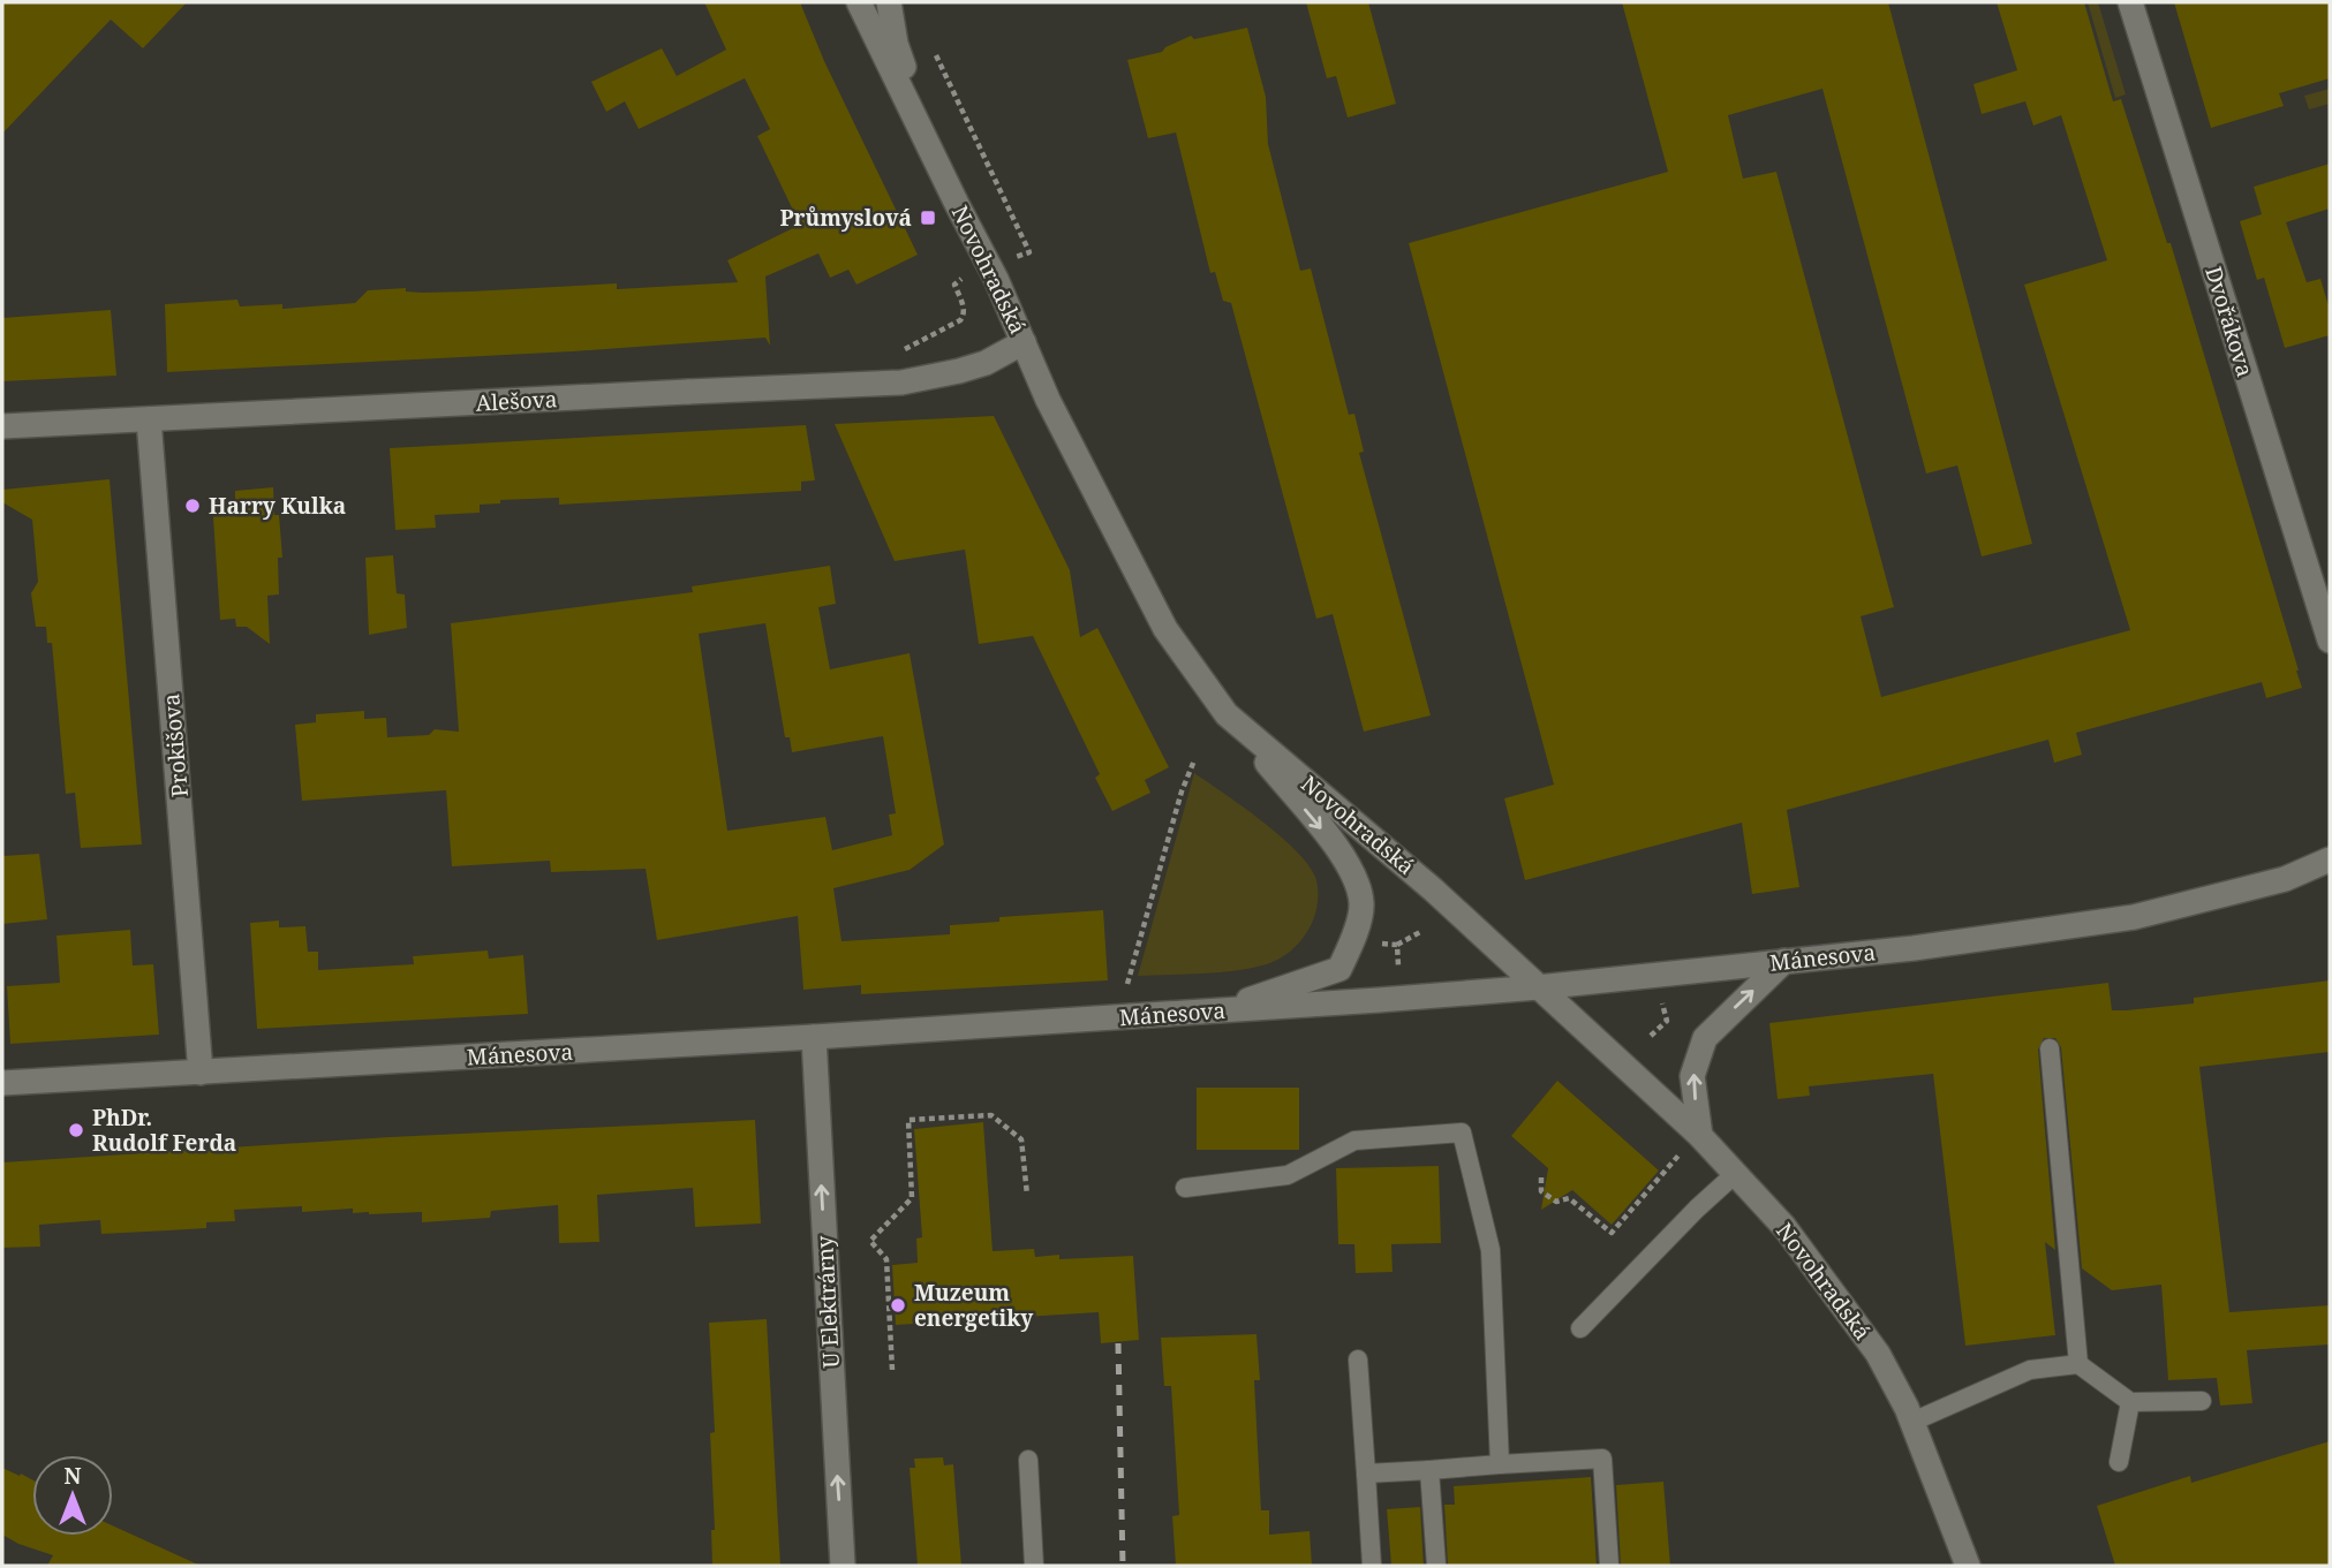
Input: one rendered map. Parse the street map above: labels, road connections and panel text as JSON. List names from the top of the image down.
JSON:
{
  "streets": {
    "street": [
      "Novohradská",
      "Dvořákova",
      "Alešova",
      "Prokišova",
      "Mánesova",
      "U Elektrárny"
    ]
  },
  "crossings": [
    ["Novohradská", "Alešova"],
    ["Novohradská", "Mánesova"],
    ["Alešova", "Prokišova"],
    ["Prokišova", "Mánesova"],
    ["Mánesova", "U Elektrárny"]
  ],
  "one_way": ["U Elektrárny"],
  "places": {
    "transit": ["Průmyslová"],
    "other": ["Harry Kulka", "PhDr. Rudolf Ferda", "Muzeum energetiky"]
  },
  "north": "top"
}
